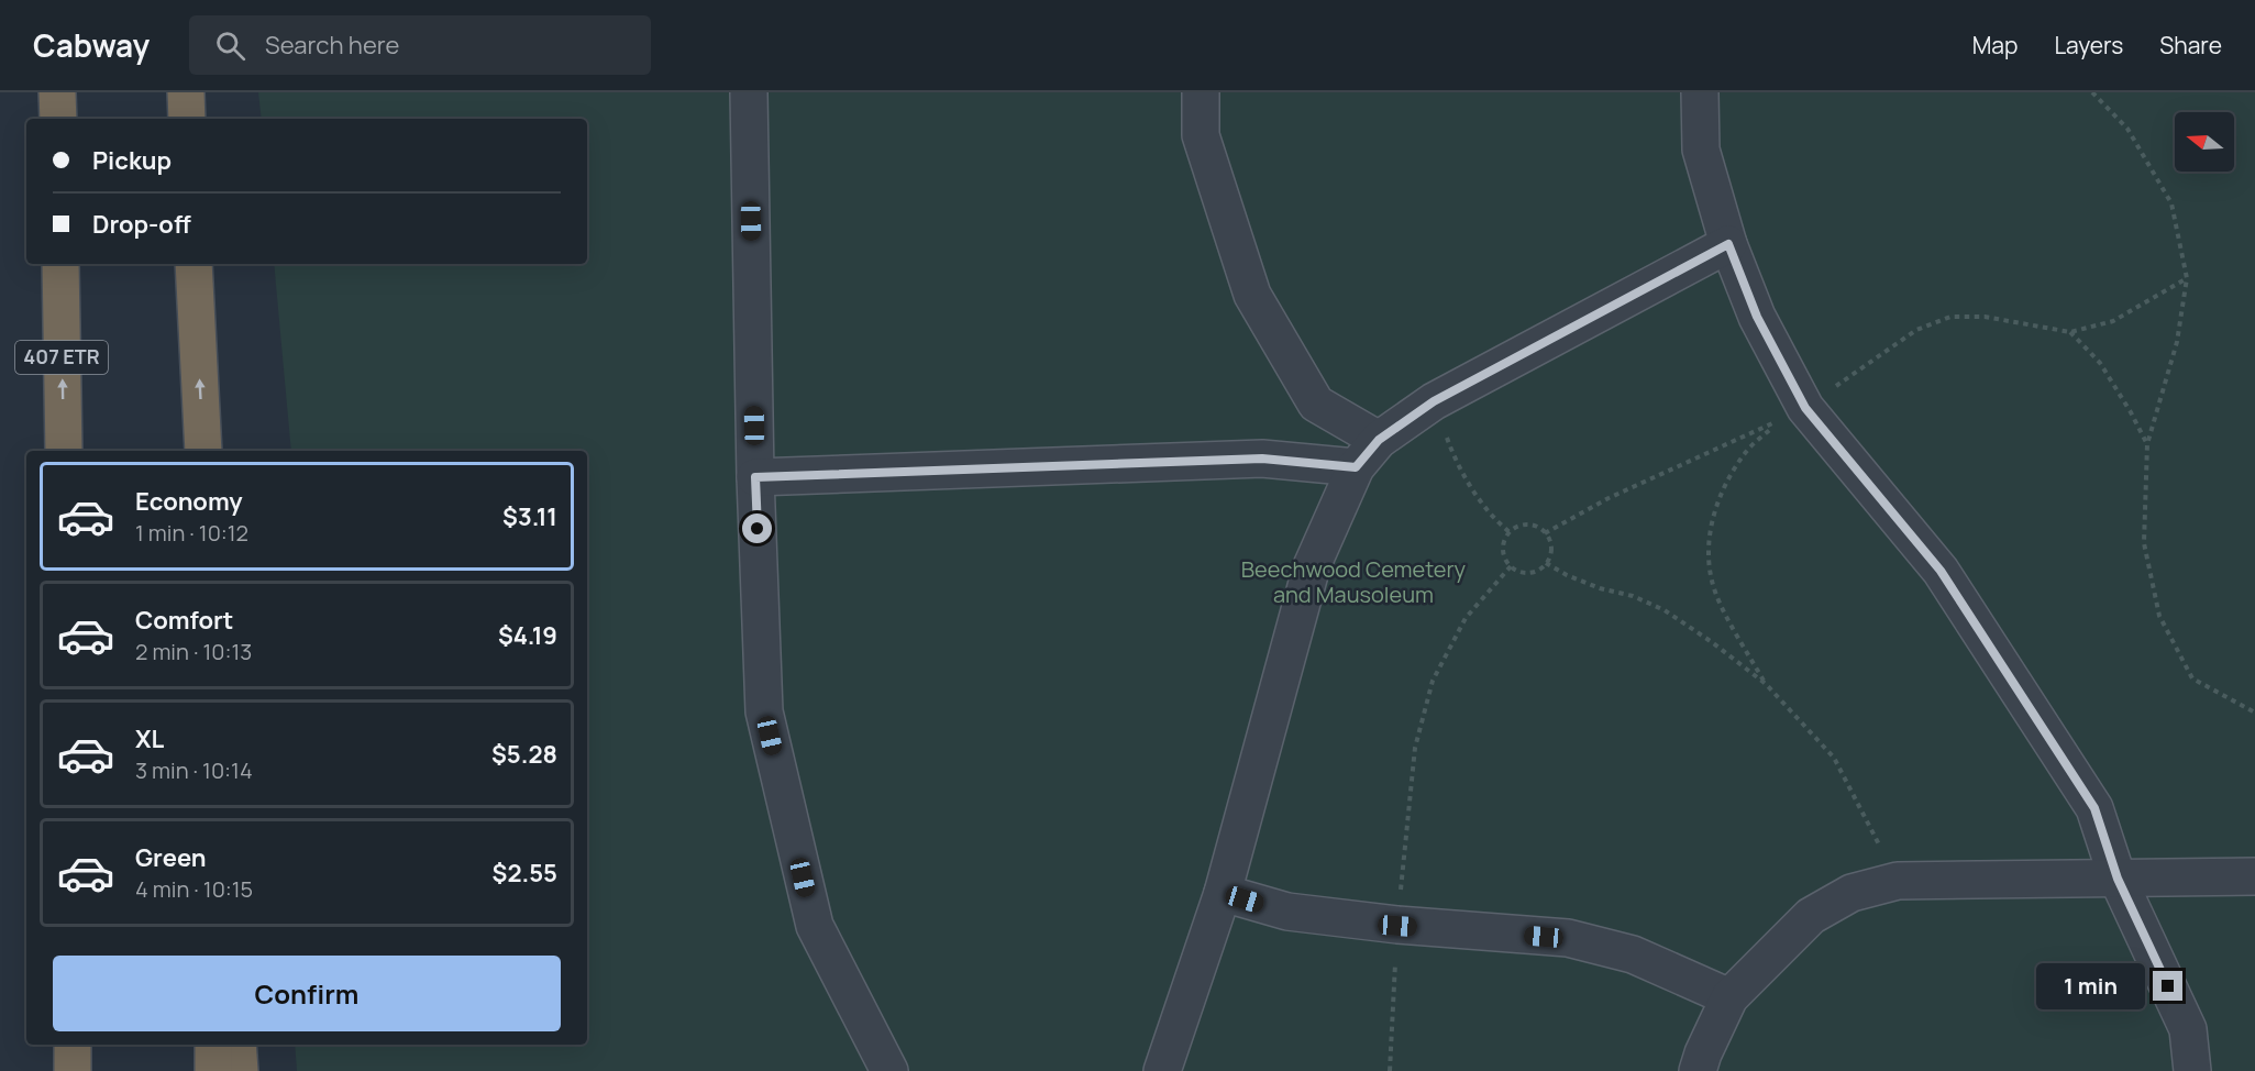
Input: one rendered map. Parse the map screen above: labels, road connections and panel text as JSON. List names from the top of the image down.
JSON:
{
  "streets": {
    "highway": ["407 ETR"]
  },
  "parks": ["Beechwood Cemetery and Mausoleum"],
  "north": "left",
  "page": {
    "header": "Cabway",
    "search": "Search here",
    "nav": ["Map", "Layers", "Share"],
    "banner": ["Pickup", "Drop-off"],
    "list": [
      {
        "name": "Economy",
        "note": "1 min · 10:12",
        "value": "$3.11"
      },
      {
        "name": "Comfort",
        "note": "2 min · 10:13",
        "value": "$4.19"
      },
      {
        "name": "XL",
        "note": "3 min · 10:14",
        "value": "$5.28"
      },
      {
        "name": "Green",
        "note": "4 min · 10:15",
        "value": "$2.55"
      }
    ],
    "buttons": "Confirm",
    "bubble": "1 min"
  }
}
